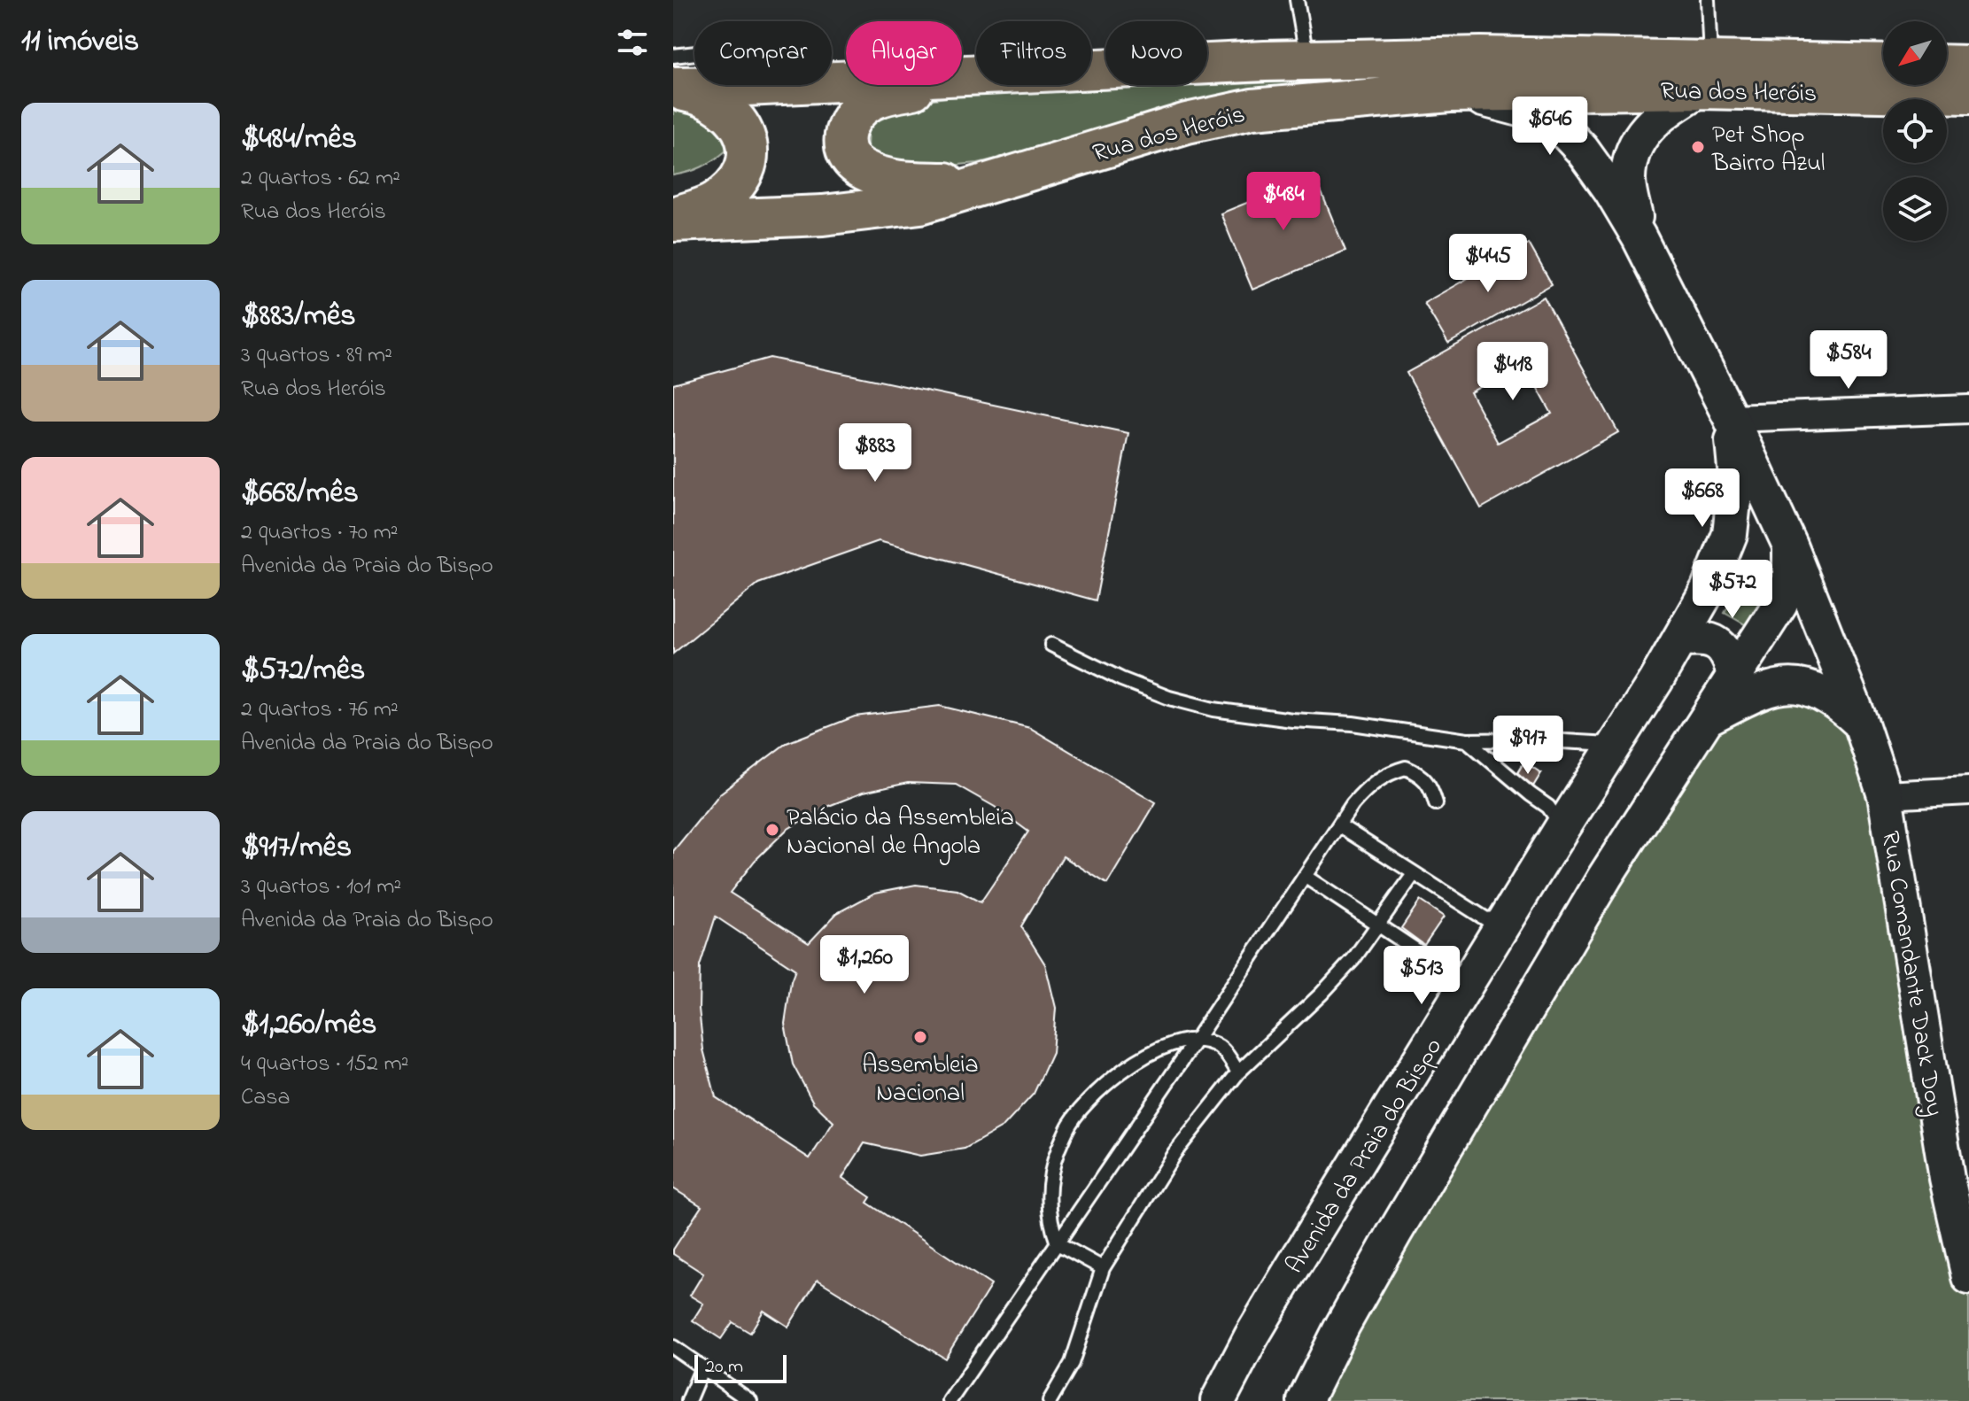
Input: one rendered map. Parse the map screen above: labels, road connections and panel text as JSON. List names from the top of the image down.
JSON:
{
  "streets": {
    "main road": ["Rua dos Heróis"],
    "street": ["Rua Comandante Dack Doy", "Avenida da Praia do Bispo"]
  },
  "crossings": [
    ["Rua dos Heróis", "Rua Comandante Dack Doy"],
    ["Rua Comandante Dack Doy", "Avenida da Praia do Bispo"]
  ],
  "places": ["Pet Shop Bairro Azul", "Palácio da Assembleia Nacional de Angola", "Assembleia Nacional"],
  "scale_bar": "20 m",
  "north": "bottom left",
  "page": {
    "heading": "11 imóveis",
    "chip": [
      "Comprar",
      "Alugar",
      "Filtros",
      "Novo"
    ],
    "list": [
      {
        "name": "$484/mês",
        "note": "2 quartos · 62 m² · Rua dos Heróis"
      },
      {
        "name": "$883/mês",
        "note": "3 quartos · 89 m² · Rua dos Heróis"
      },
      {
        "name": "$668/mês",
        "note": "2 quartos · 70 m² · Avenida da Praia do Bispo"
      },
      {
        "name": "$572/mês",
        "note": "2 quartos · 76 m² · Avenida da Praia do Bispo"
      },
      {
        "name": "$917/mês",
        "note": "3 quartos · 101 m² · Avenida da Praia do Bispo"
      },
      {
        "name": "$1,260/mês",
        "note": "4 quartos · 152 m² · Casa"
      }
    ],
    "price": [
      "$646",
      "$484",
      "$445",
      "$584",
      "$418",
      "$883",
      "$668",
      "$572",
      "$917",
      "$1,260",
      "$513"
    ],
    "scale": "20 m"
  }
}
